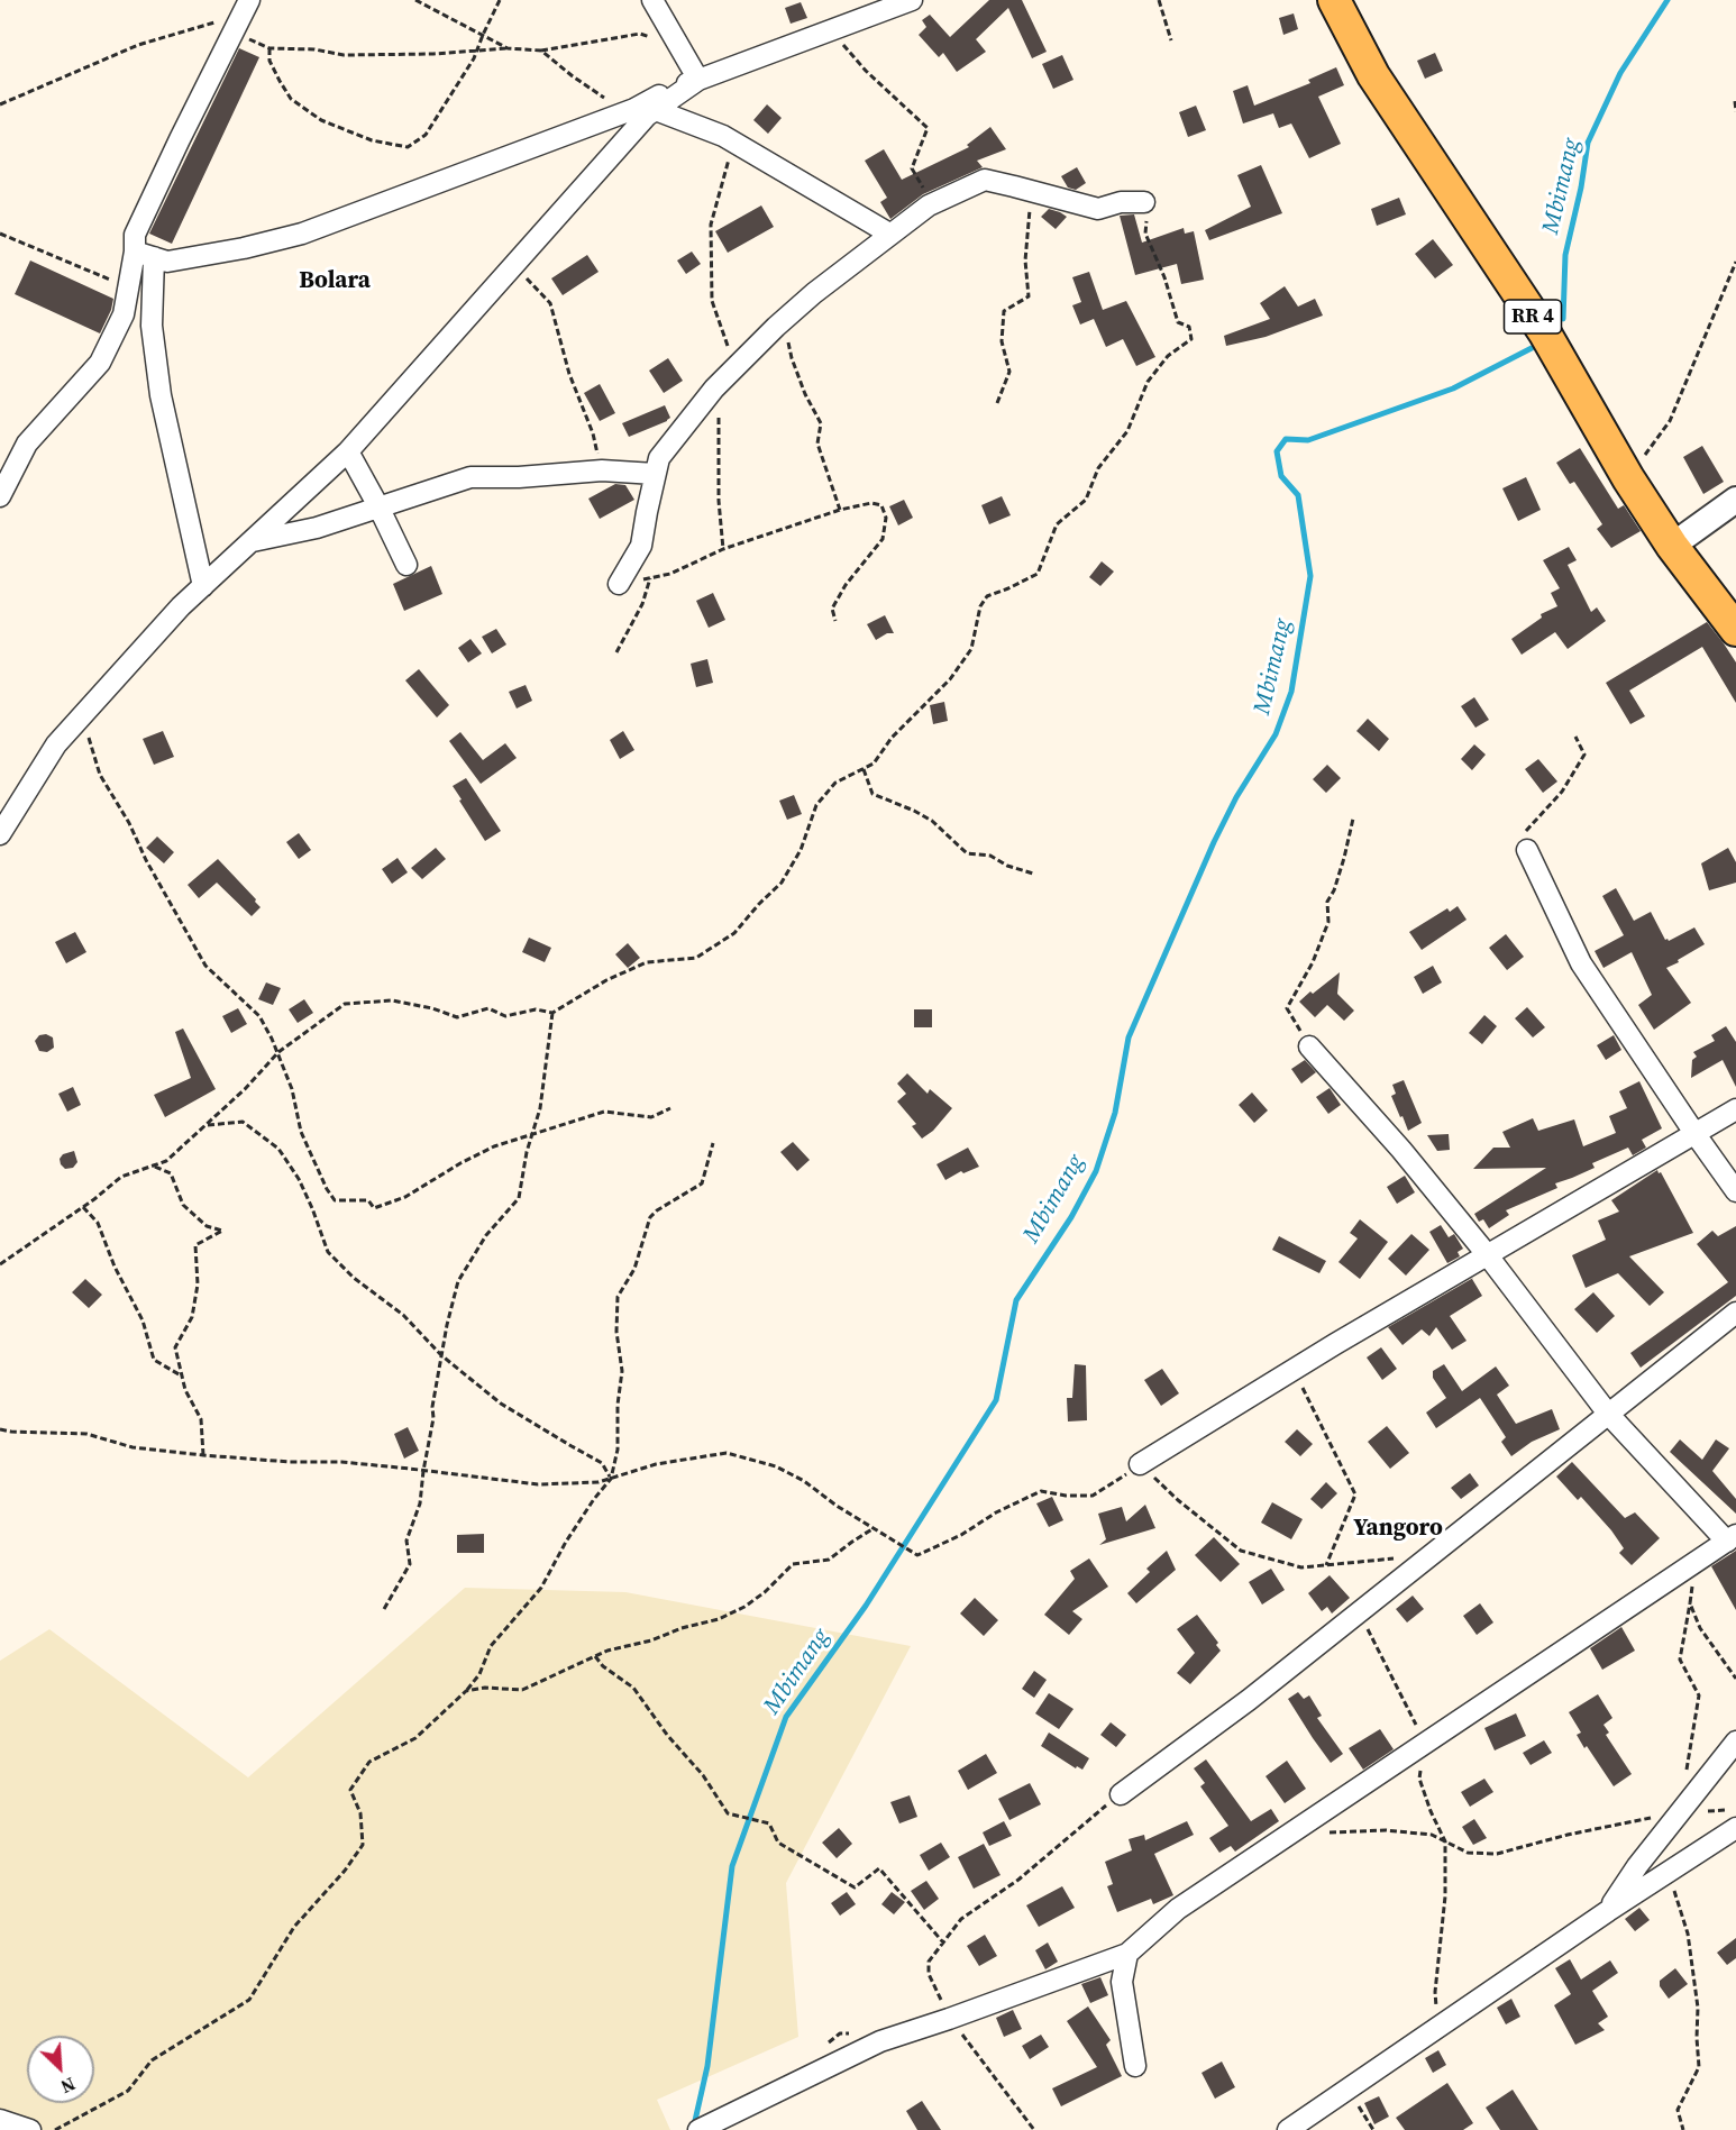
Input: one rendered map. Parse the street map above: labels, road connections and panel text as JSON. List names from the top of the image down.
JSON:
{
  "streets": {
    "main road": ["RR 4"]
  },
  "districts": ["Bolara", "Yangoro"],
  "water": ["Mbimang"],
  "north": "bottom right"
}
